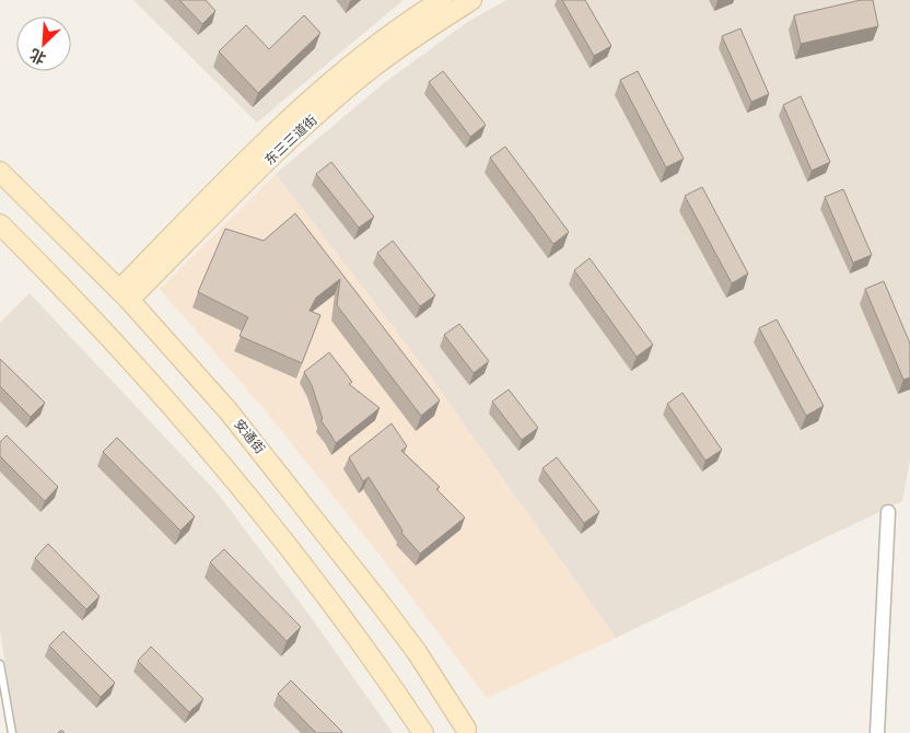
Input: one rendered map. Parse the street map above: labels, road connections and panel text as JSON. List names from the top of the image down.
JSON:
{
  "streets": {
    "main road": ["东三三道街", "安通街"]
  },
  "crossings": [
    ["东三三道街", "安通街"]
  ],
  "north": "bottom left"
}
